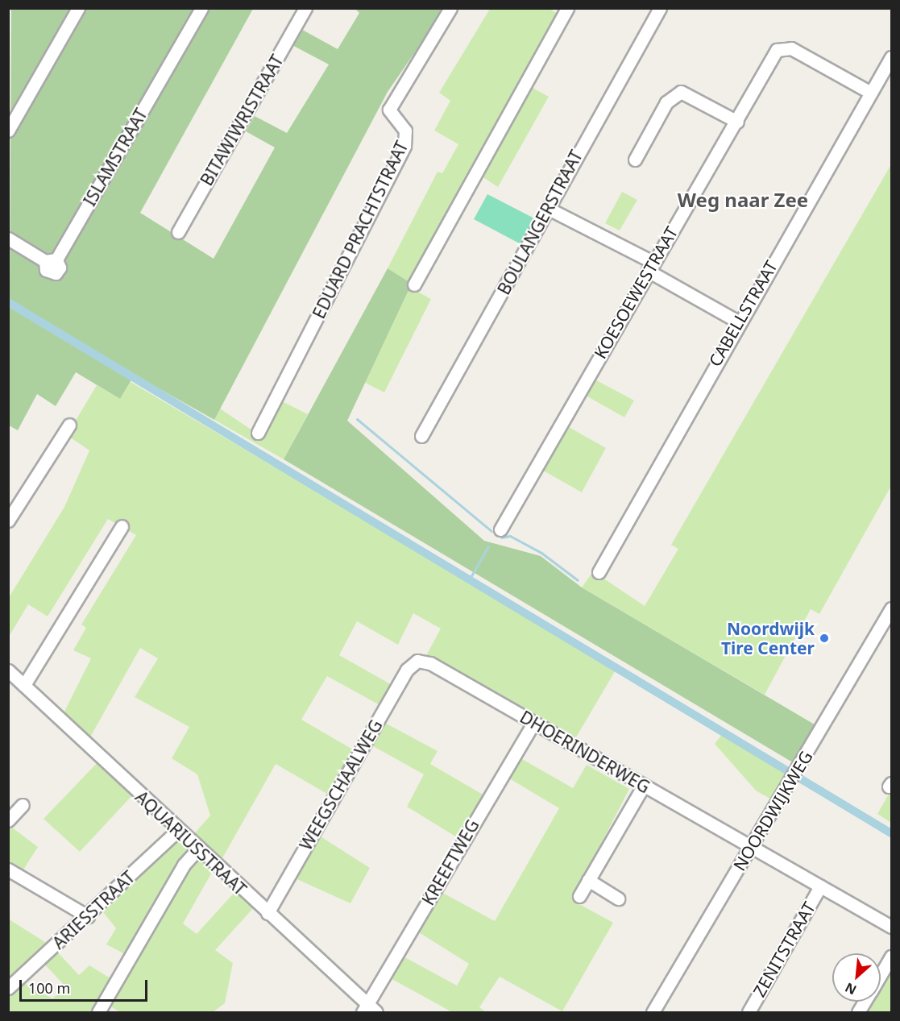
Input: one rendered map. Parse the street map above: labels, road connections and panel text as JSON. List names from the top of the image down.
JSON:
{
  "streets": {
    "street": [
      "BITAWIWRISTRAAT",
      "ISLAMSTRAAT",
      "BOULANGERSTRAAT",
      "EDUARD PRACHTSTRAAT",
      "KOESOEWESTRAAT",
      "CABELLSTRAAT",
      "DHOERINDERWEG",
      "WEEGSCHAALWEG",
      "NOORDWIJKWEG",
      "AQUARIUSSTRAAT",
      "KREEFTWEG",
      "ARIESSTRAAT",
      "ZENITSTRAAT"
    ]
  },
  "crossings": [
    ["KOESOEWESTRAAT", "CABELLSTRAAT"],
    ["DHOERINDERWEG", "WEEGSCHAALWEG"],
    ["DHOERINDERWEG", "NOORDWIJKWEG"],
    ["DHOERINDERWEG", "KREEFTWEG"],
    ["DHOERINDERWEG", "ZENITSTRAAT"],
    ["WEEGSCHAALWEG", "AQUARIUSSTRAAT"],
    ["AQUARIUSSTRAAT", "KREEFTWEG"],
    ["AQUARIUSSTRAAT", "ARIESSTRAAT"]
  ],
  "districts": ["Weg naar Zee"],
  "places": ["Noordwijk Tire Center"],
  "scale_bar": "100 m",
  "north": "bottom left"
}
